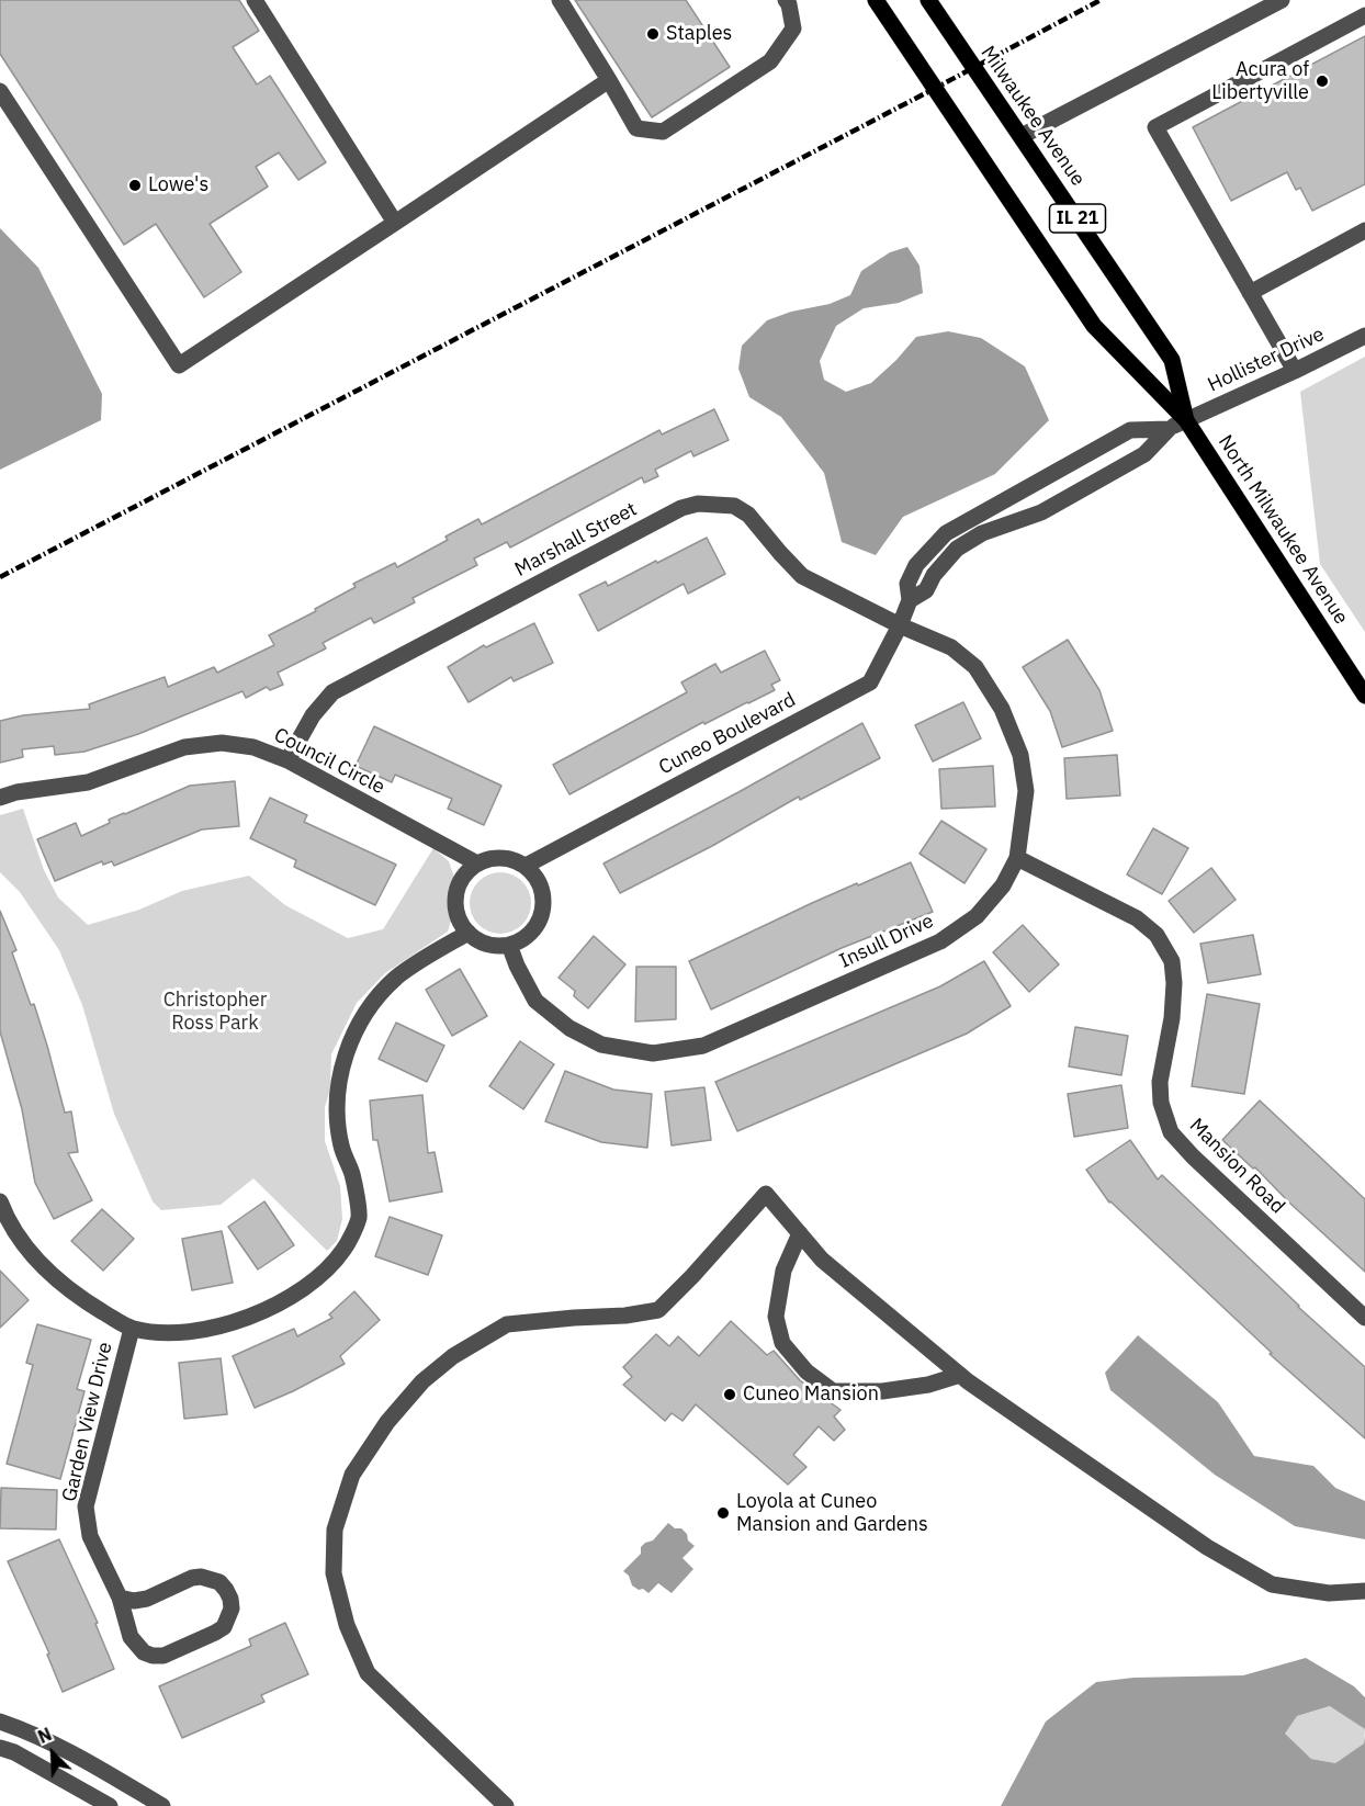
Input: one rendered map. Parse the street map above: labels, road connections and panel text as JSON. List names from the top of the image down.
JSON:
{
  "streets": {
    "main road": ["Milwaukee Avenue", "IL 21", "North Milwaukee Avenue"],
    "street": [
      "Hollister Drive",
      "Marshall Street",
      "Cuneo Boulevard",
      "Council Circle",
      "Insull Drive",
      "Mansion Road",
      "Garden View Drive"
    ]
  },
  "crossings": [
    ["Milwaukee Avenue", "IL 21"],
    ["Milwaukee Avenue", "Hollister Drive"],
    ["Milwaukee Avenue", "North Milwaukee Avenue"],
    ["Milwaukee Avenue", "Cuneo Boulevard"],
    ["IL 21", "Hollister Drive"],
    ["IL 21", "North Milwaukee Avenue"],
    ["IL 21", "Cuneo Boulevard"],
    ["Hollister Drive", "North Milwaukee Avenue"],
    ["Hollister Drive", "Cuneo Boulevard"],
    ["North Milwaukee Avenue", "Cuneo Boulevard"],
    ["Marshall Street", "Cuneo Boulevard"],
    ["Marshall Street", "Council Circle"],
    ["Marshall Street", "Insull Drive"],
    ["Cuneo Boulevard", "Council Circle"],
    ["Cuneo Boulevard", "Insull Drive"],
    ["Council Circle", "Insull Drive"],
    ["Insull Drive", "Mansion Road"]
  ],
  "parks": ["Christopher Ross Park"],
  "places": [
    "Staples",
    "Acura of Libertyville",
    "Lowe's",
    "Cuneo Mansion",
    "Loyola at Cuneo Mansion and Gardens"
  ],
  "north": "top left"
}
